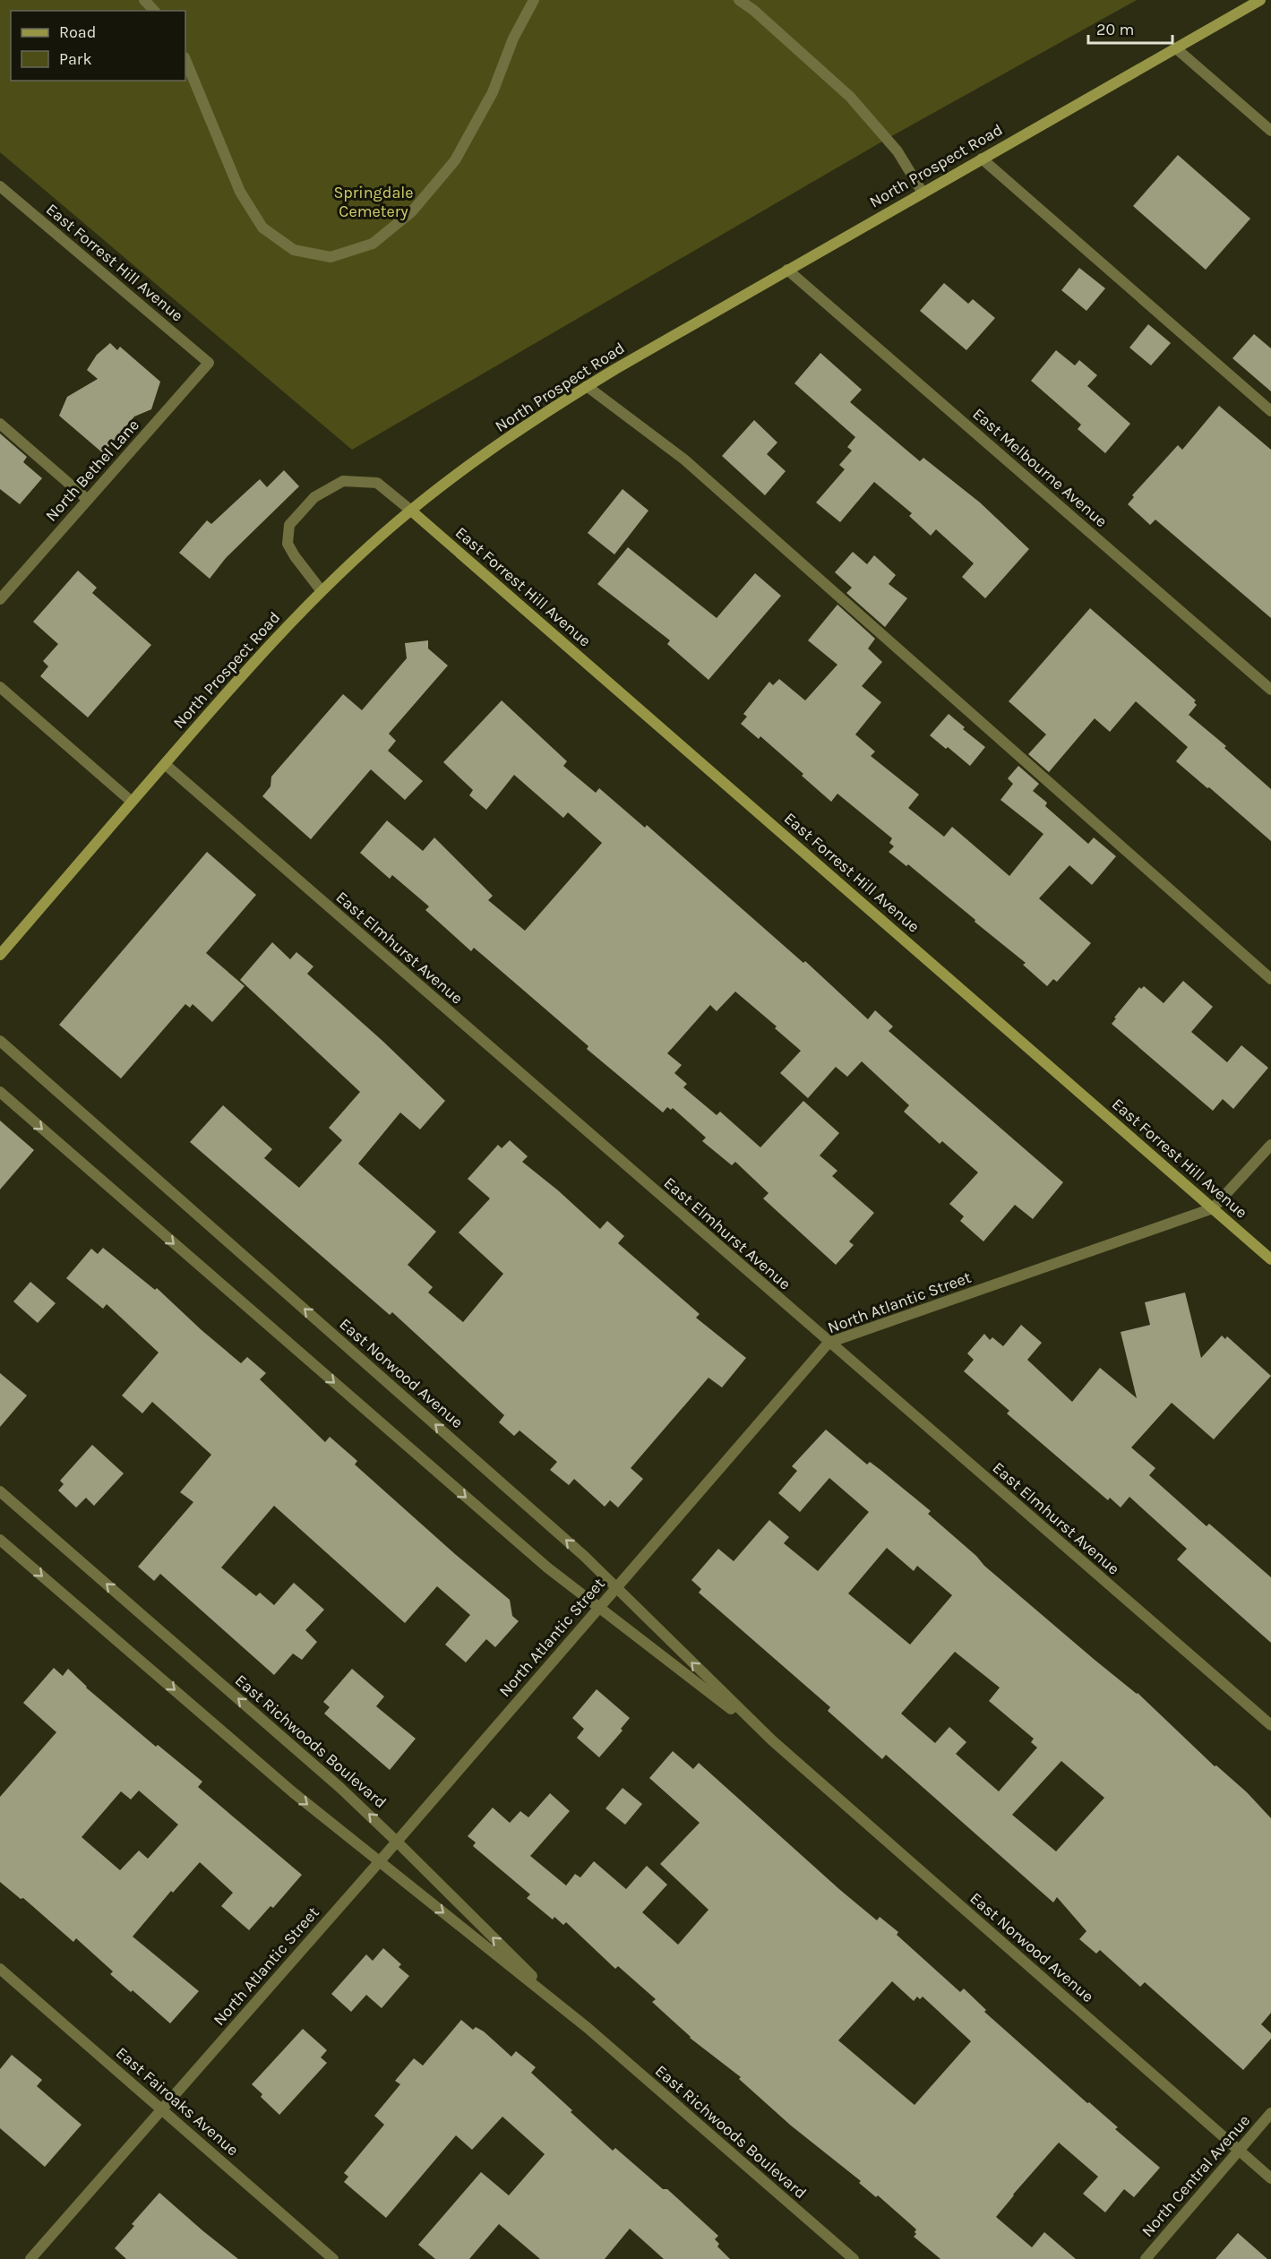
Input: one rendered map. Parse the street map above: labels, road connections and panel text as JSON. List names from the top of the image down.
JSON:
{
  "streets": {
    "main road": ["North Prospect Road", "East Forrest Hill Avenue"],
    "street": [
      "East Melbourne Avenue",
      "North Bethel Lane",
      "East Elmhurst Avenue",
      "North Atlantic Street",
      "East Norwood Avenue",
      "East Richwoods Boulevard",
      "East Fairoaks Avenue",
      "North Central Avenue"
    ]
  },
  "crossings": [
    ["North Prospect Road", "East Forrest Hill Avenue"],
    ["North Prospect Road", "East Melbourne Avenue"],
    ["North Prospect Road", "East Elmhurst Avenue"],
    ["East Forrest Hill Avenue", "North Bethel Lane"],
    ["East Forrest Hill Avenue", "North Atlantic Street"],
    ["East Elmhurst Avenue", "North Atlantic Street"],
    ["North Atlantic Street", "East Norwood Avenue"],
    ["North Atlantic Street", "East Richwoods Boulevard"],
    ["North Atlantic Street", "East Fairoaks Avenue"],
    ["East Norwood Avenue", "North Central Avenue"]
  ],
  "parks": ["Springdale Cemetery"],
  "legend": ["Road", "Park"],
  "scale_bar": "20 m"
}
